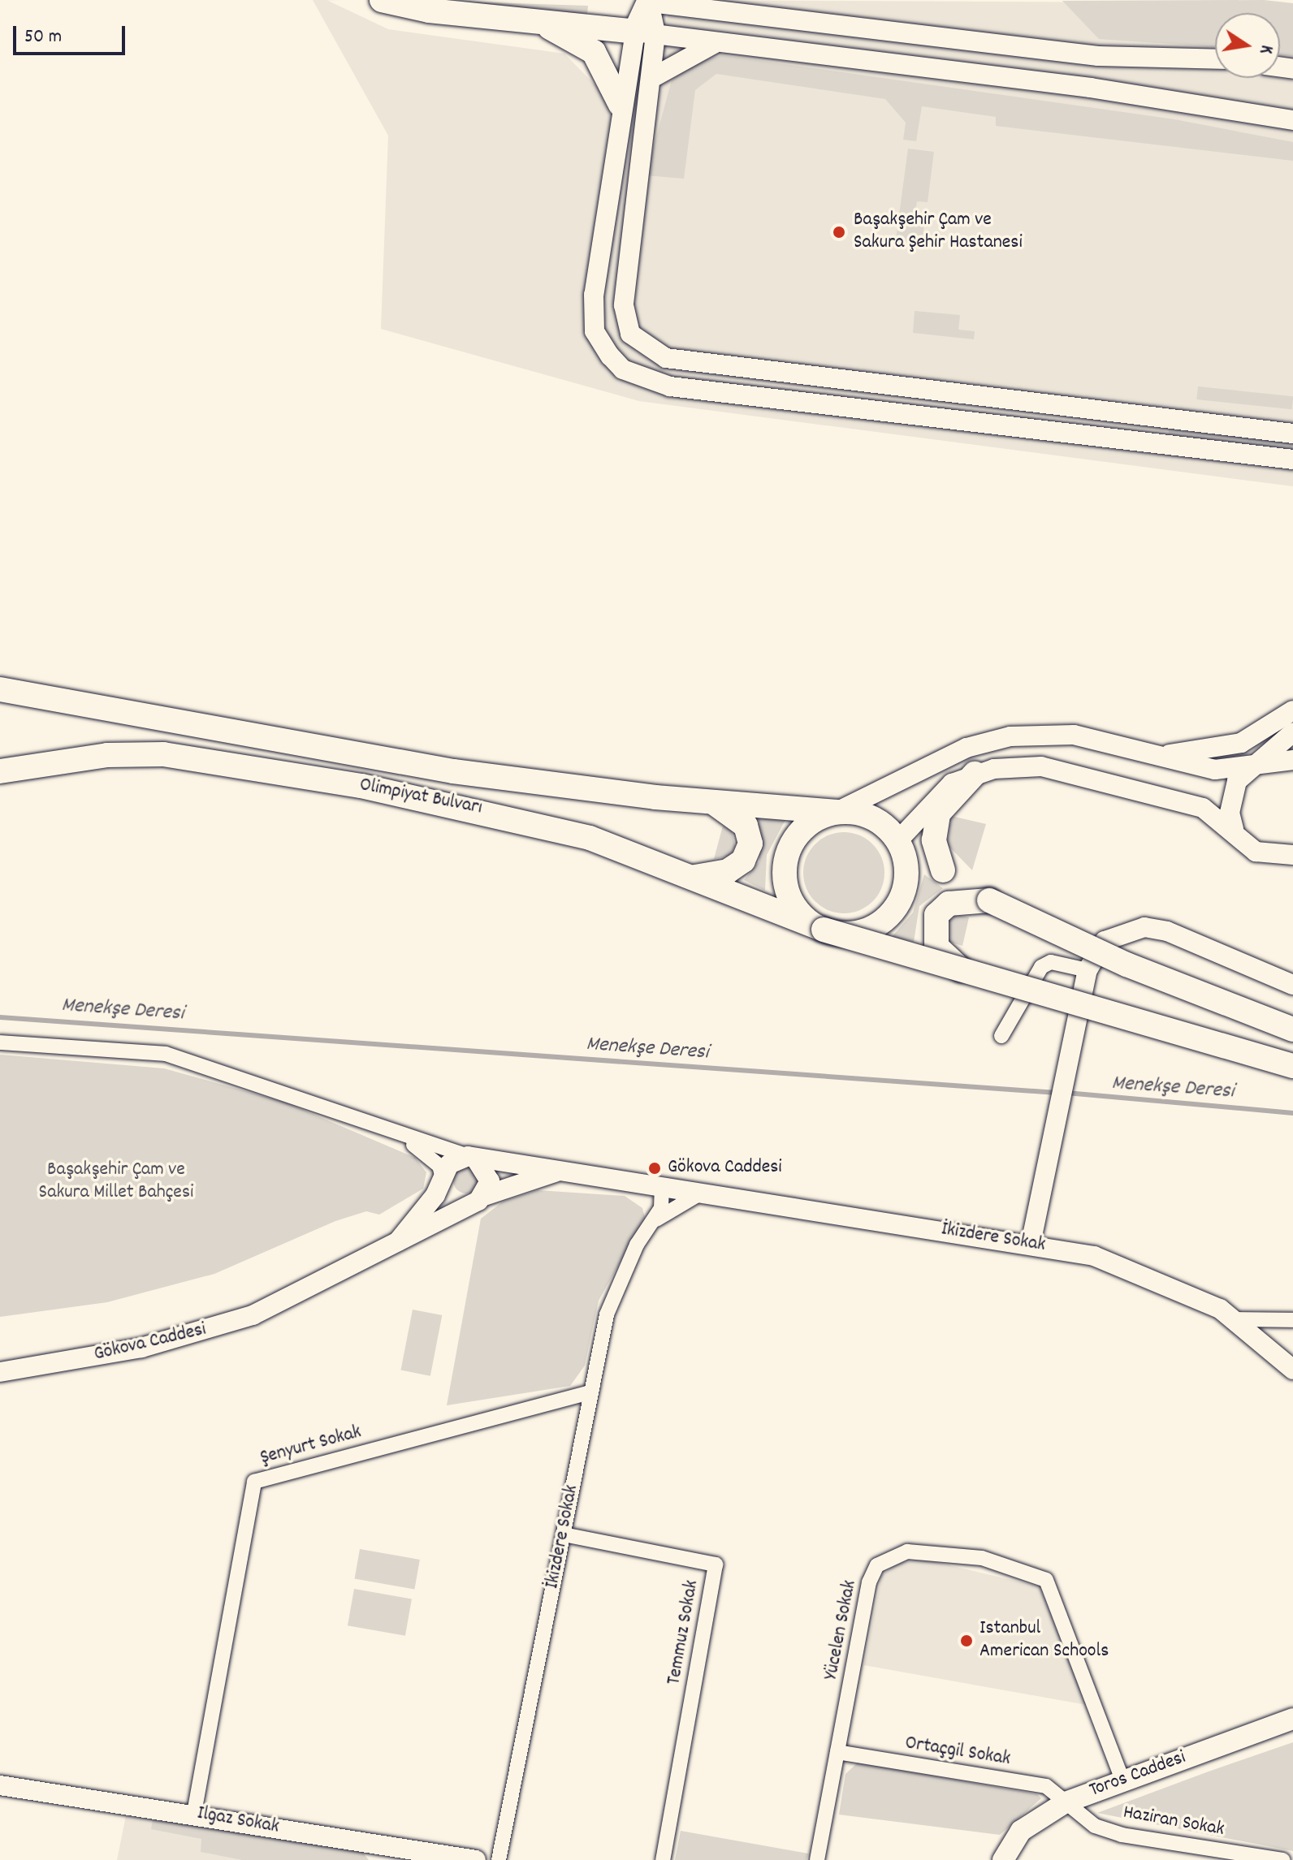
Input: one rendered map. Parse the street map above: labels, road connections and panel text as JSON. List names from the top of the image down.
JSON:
{
  "streets": {
    "main road": ["Olimpiyat Bulvarı", "Toros Caddesi"],
    "street": [
      "İkizdere Sokak",
      "Gökova Caddesi",
      "Şenyurt Sokak",
      "Yücelen Sokak",
      "Temmuz Sokak",
      "Ortaçgil Sokak",
      "Ilgaz Sokak",
      "Haziran Sokak"
    ]
  },
  "crossings": [
    ["İkizdere Sokak", "Gökova Caddesi"],
    ["İkizdere Sokak", "Şenyurt Sokak"],
    ["İkizdere Sokak", "Temmuz Sokak"],
    ["Şenyurt Sokak", "Ilgaz Sokak"],
    ["Yücelen Sokak", "Ortaçgil Sokak"],
    ["Yücelen Sokak", "Toros Caddesi"],
    ["Ortaçgil Sokak", "Toros Caddesi"],
    ["Ortaçgil Sokak", "Haziran Sokak"],
    ["Toros Caddesi", "Haziran Sokak"]
  ],
  "water": ["Menekşe Deresi"],
  "parks": ["Başakşehir Çam ve Sakura Millet Bahçesi"],
  "places": ["Başakşehir Çam ve Sakura Şehir Hastanesi", "Gökova Caddesi", "Istanbul American Schools"],
  "scale_bar": "50 m",
  "north": "right"
}
